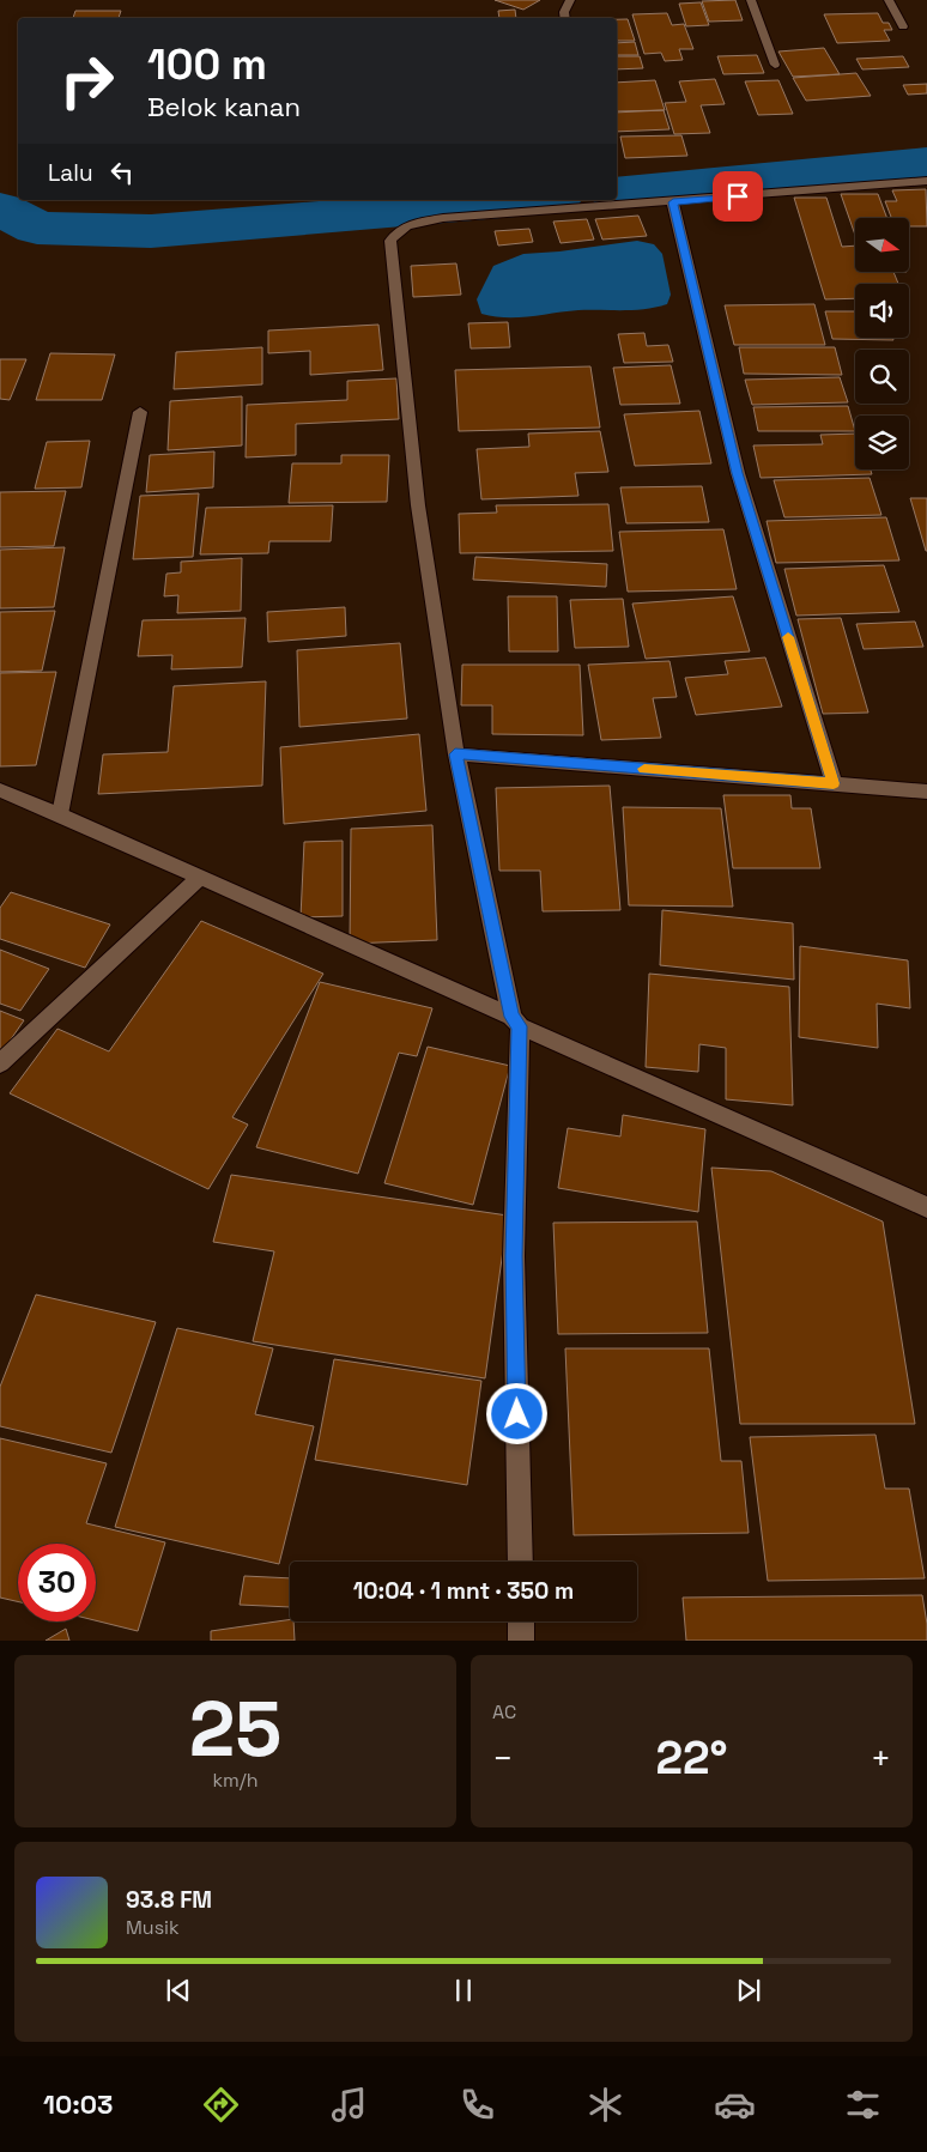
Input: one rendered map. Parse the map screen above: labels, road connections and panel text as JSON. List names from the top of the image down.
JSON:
{
  "north": "right",
  "page": {
    "turn": ["100 m", "Belok kanan"],
    "then": "Lalu",
    "limit": "30",
    "trip": "10:04 · 1 mnt · 350 m",
    "tile": [
      ["25", "km/h"],
      "AC"
    ],
    "heat": ["−", "22°", "+"],
    "song": ["93.8 FM", "Musik"],
    "tabs": "10:03"
  }
}
